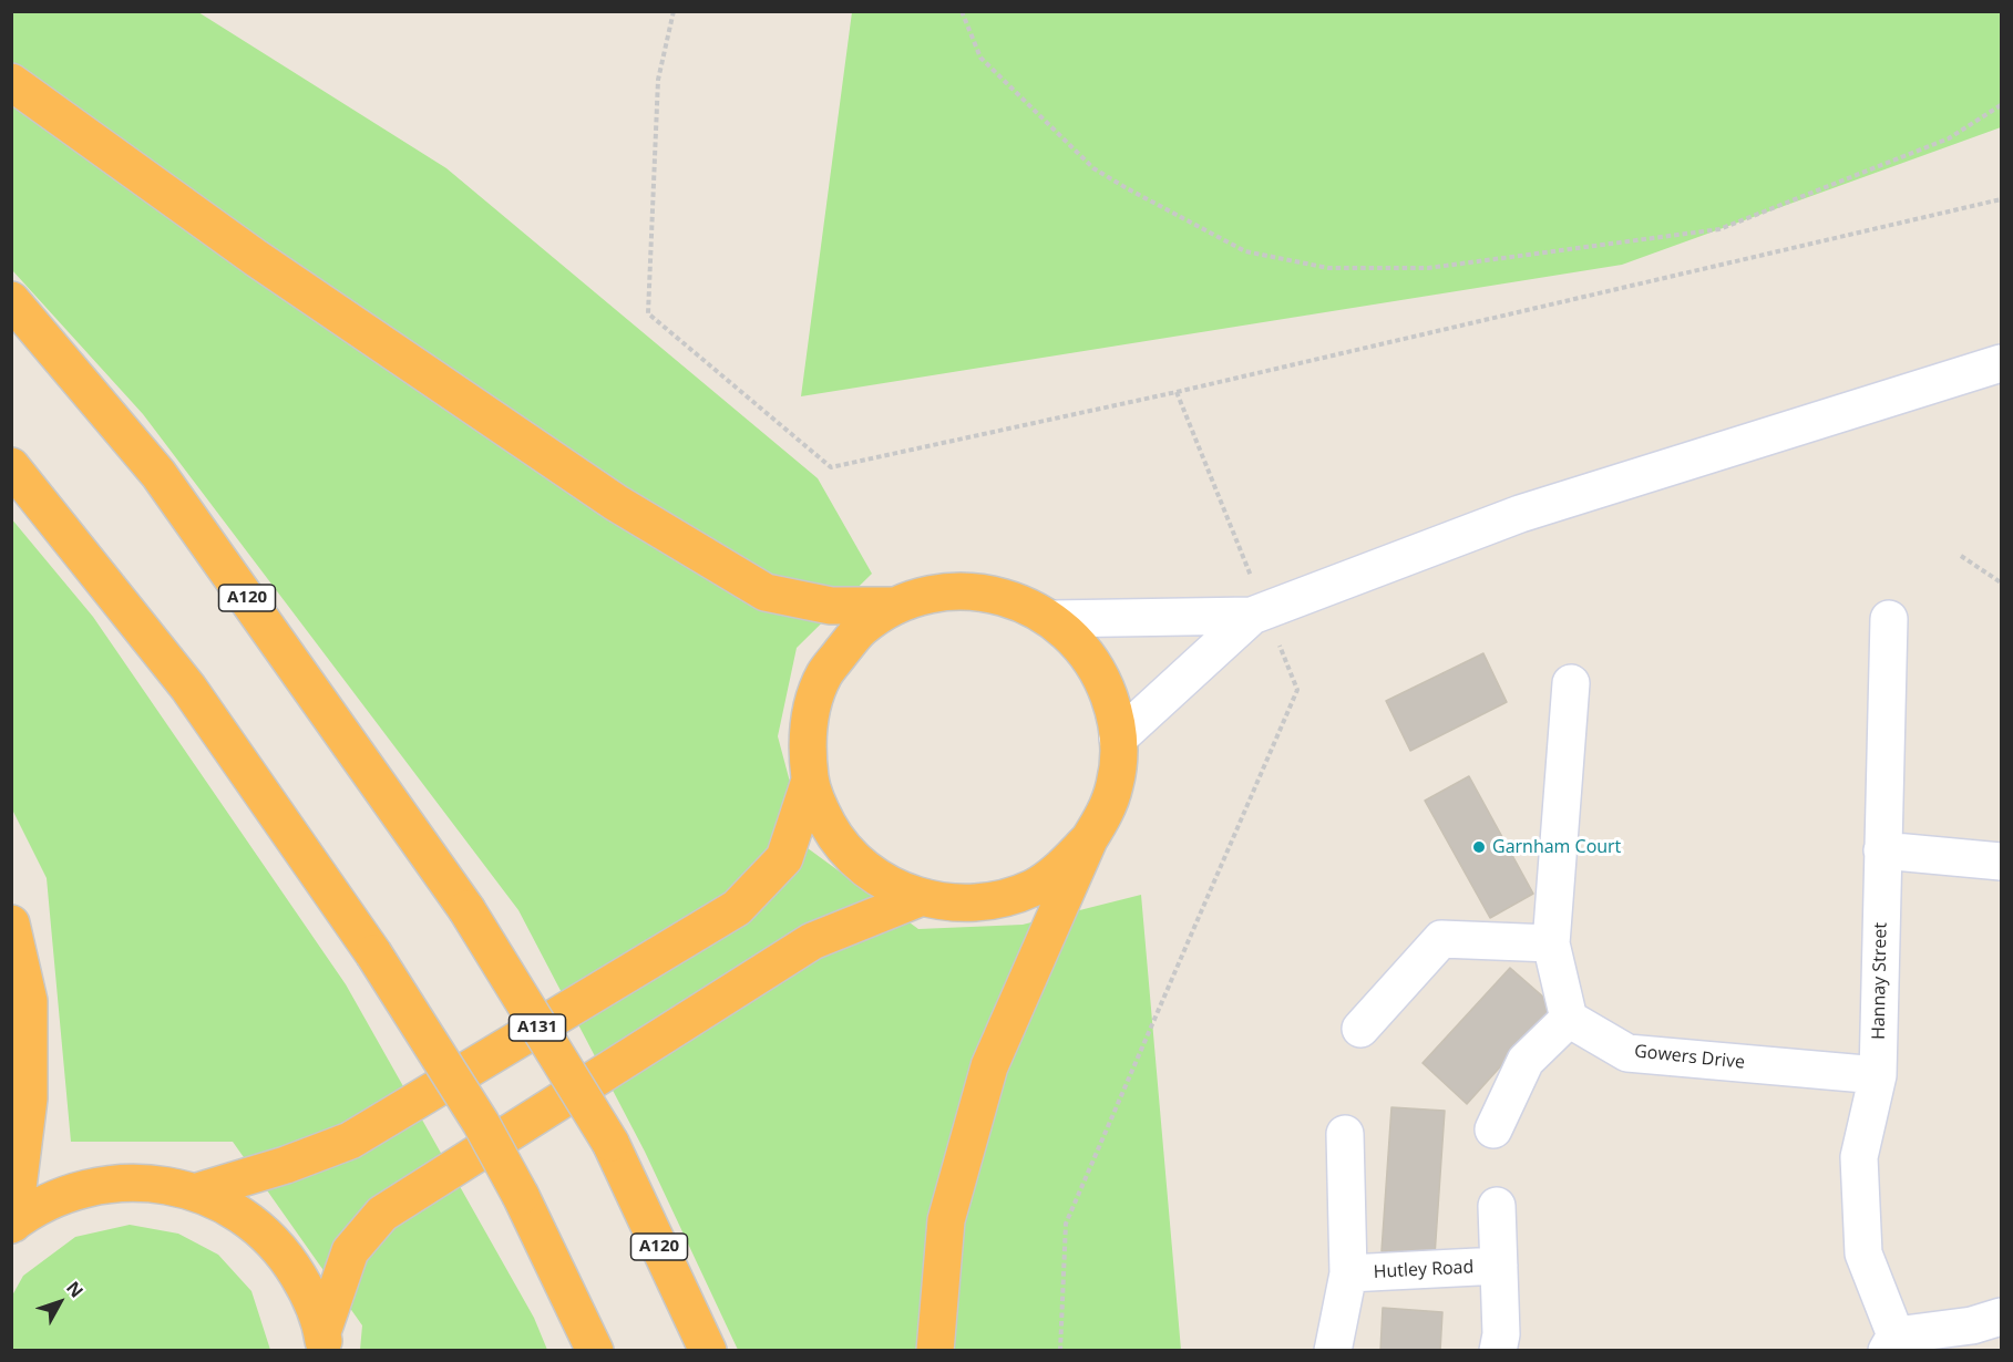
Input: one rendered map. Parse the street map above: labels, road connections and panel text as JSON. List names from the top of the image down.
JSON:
{
  "streets": {
    "highway": ["A120", "A131"],
    "street": ["Hannay Street", "Gowers Drive", "Hutley Road"]
  },
  "crossings": [
    ["Hannay Street", "Gowers Drive"]
  ],
  "places": ["Garnham Court"],
  "north": "top right"
}
